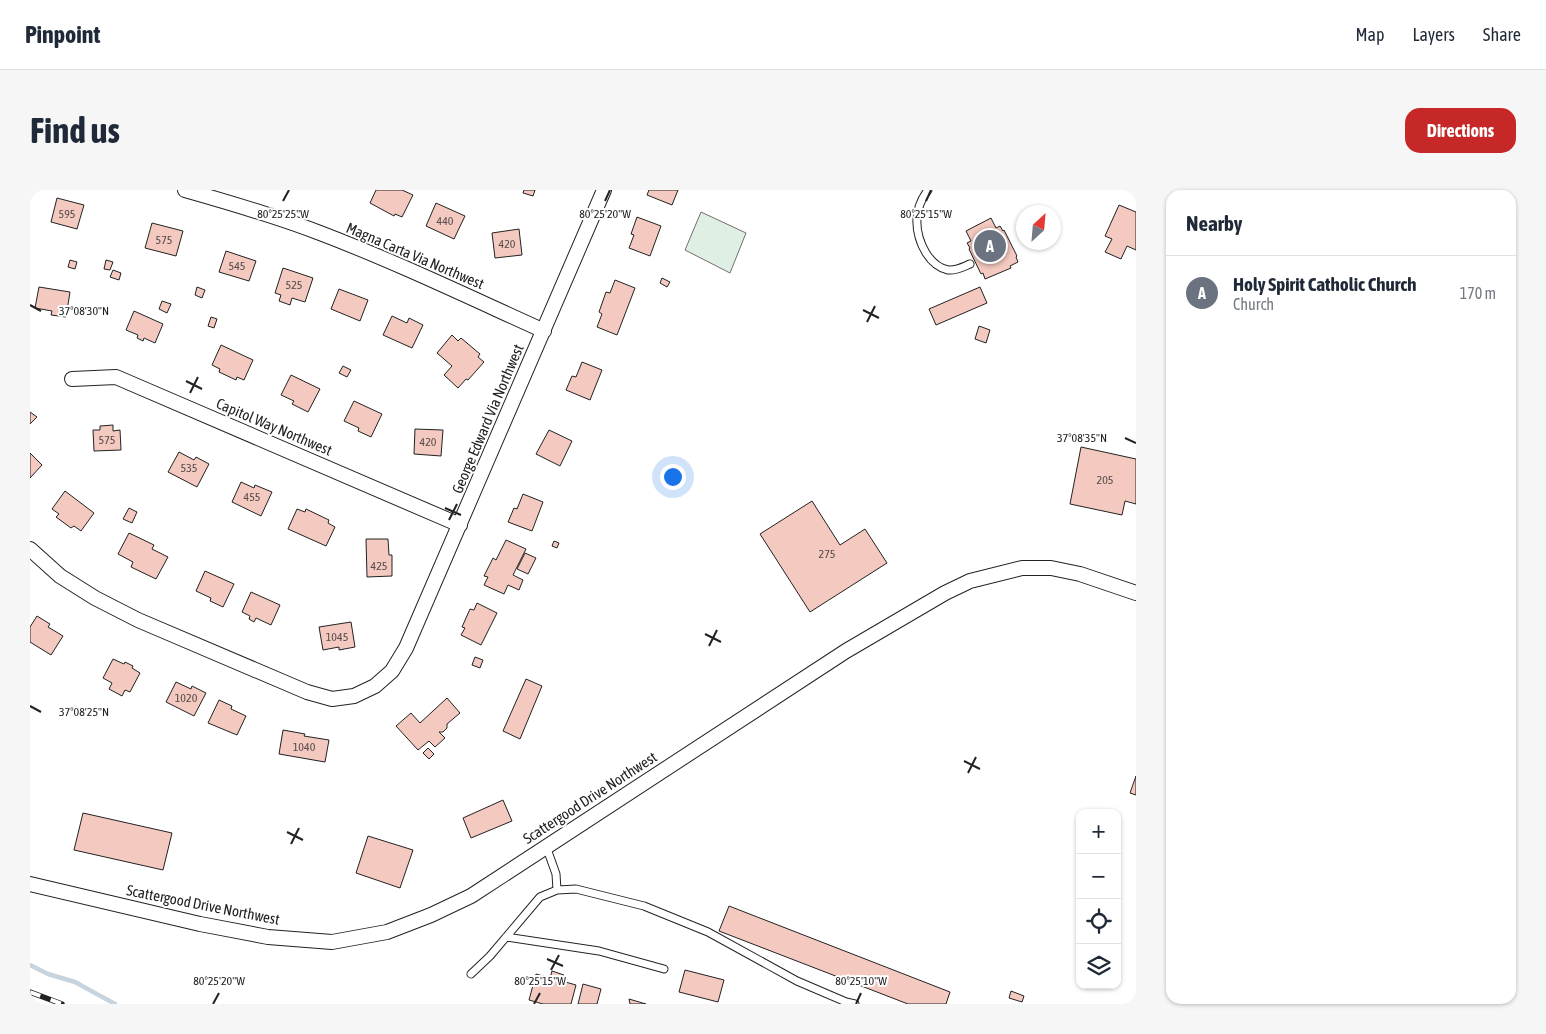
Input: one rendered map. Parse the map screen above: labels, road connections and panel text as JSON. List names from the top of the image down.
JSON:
{
  "streets": {
    "street": [
      "Magna Carta Via Northwest",
      "George Edward Via Northwest",
      "Capitol Way Northwest",
      "Scattergood Drive Northwest"
    ]
  },
  "crossings": [
    ["Magna Carta Via Northwest", "George Edward Via Northwest"],
    ["George Edward Via Northwest", "Capitol Way Northwest"]
  ],
  "house_numbers": [
    "595",
    "440",
    "575",
    "420",
    "545",
    "525",
    "575",
    "420",
    "535",
    "205",
    "455",
    "275",
    "425",
    "1045",
    "1020",
    "1040"
  ],
  "north": "top right",
  "page": {
    "header": "Pinpoint",
    "nav": ["Map", "Layers", "Share"],
    "buttons": "Directions",
    "title": "Find us",
    "heading": "Nearby",
    "pins": "A",
    "list": [
      {
        "mark": "A",
        "name": "Holy Spirit Catholic Church",
        "note": "Church",
        "value": "170 m"
      }
    ],
    "map_buttons": ["+", "−"]
  },
  "coordinates": [
    "80°25'25\"W",
    "80°25'20\"W",
    "80°25'15\"W",
    "37°08'30\"N",
    "37°08'35\"N",
    "37°08'25\"N",
    "80°25'10\"W"
  ]
}
